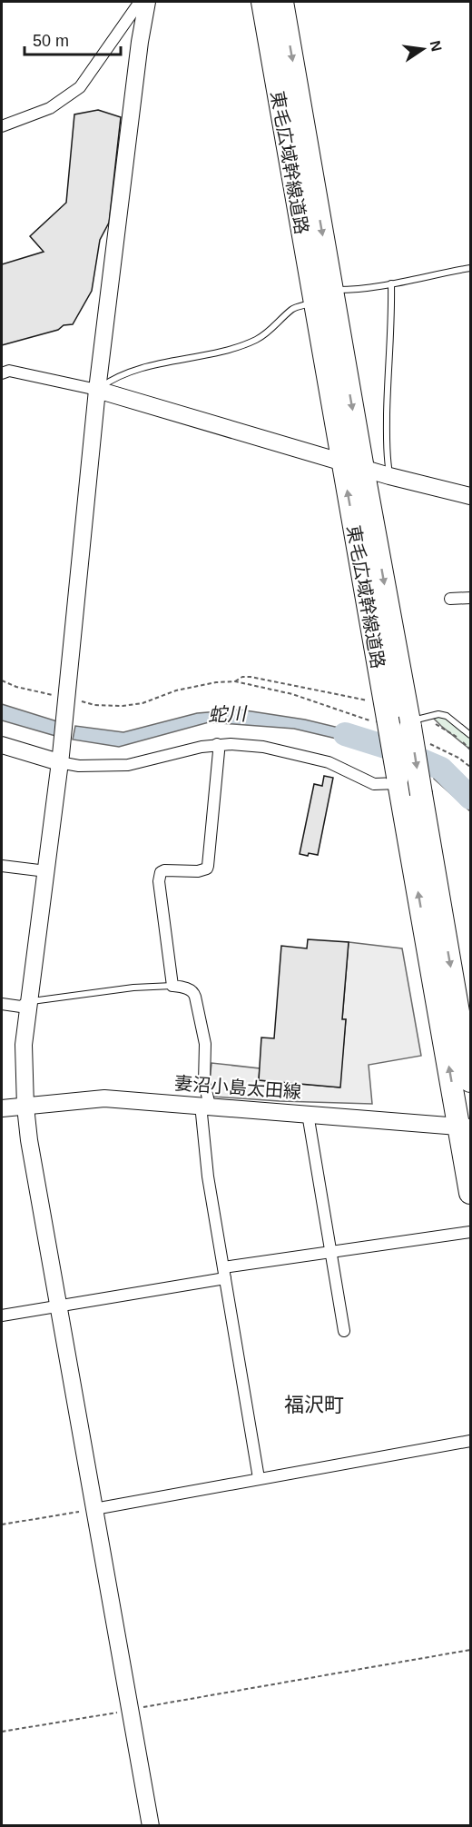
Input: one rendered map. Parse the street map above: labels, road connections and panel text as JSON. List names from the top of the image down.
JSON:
{
  "streets": {
    "highway": ["東毛広域幹線道路"],
    "street": ["妻沼小島太田線"]
  },
  "crossings": [
    ["東毛広域幹線道路", "妻沼小島太田線"]
  ],
  "districts": ["福沢町"],
  "water": ["蛇川"],
  "scale_bar": "50 m",
  "north": "right"
}
